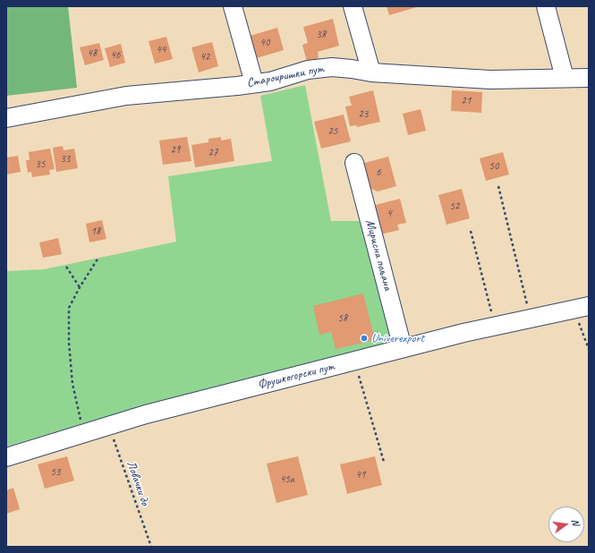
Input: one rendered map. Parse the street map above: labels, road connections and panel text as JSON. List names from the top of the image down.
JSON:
{
  "streets": {
    "street": ["Староиришки пут", "Мирисна пољана", "Фрушкогорски пут"],
    "path": ["Ловачки до"]
  },
  "crossings": [
    ["Мирисна пољана", "Фрушкогорски пут"],
    ["Фрушкогорски пут", "Ловачки до"]
  ],
  "places": ["Univerexport"],
  "house_numbers": [
    "38",
    "40",
    "44",
    "48",
    "46",
    "42",
    "21",
    "23",
    "25",
    "29",
    "27",
    "33",
    "35",
    "50",
    "6",
    "52",
    "4",
    "18",
    "58",
    "53",
    "41",
    "45a"
  ],
  "north": "right"
}
